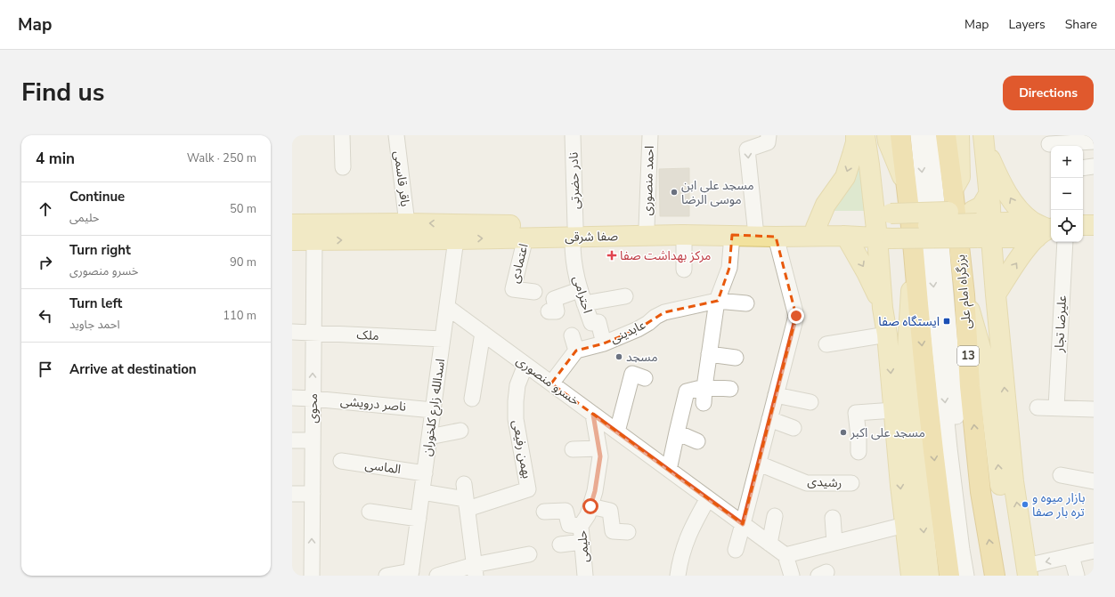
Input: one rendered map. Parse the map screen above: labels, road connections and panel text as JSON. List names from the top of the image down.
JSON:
{
  "streets": {
    "highway": ["بزرگراه امام علی", "13"],
    "main road": ["صفا شرقی"],
    "street": [
      "باقر قاسمی",
      "نادر حضرتی",
      "احمد منصوری",
      "اعتمادی",
      "احترامی",
      "علیرضا تجار",
      "عابدینی",
      "ملک",
      "خسرو منصوری",
      "ناصر درویشی",
      "اسدالله زارع کلخوران",
      "محوی",
      "بهمن رفیعی",
      "الماسی",
      "رشیدی",
      "حلیمی"
    ]
  },
  "crossings": [
    ["باقر قاسمی", "صفا شرقی"],
    ["نادر حضرتی", "صفا شرقی"],
    ["نادر حضرتی", "احترامی"],
    ["احمد منصوری", "صفا شرقی"],
    ["صفا شرقی", "اعتمادی"],
    ["صفا شرقی", "احترامی"],
    ["صفا شرقی", "اسدالله زارع کلخوران"],
    ["صفا شرقی", "محوی"],
    ["احترامی", "عابدینی"],
    ["ملک", "اسدالله زارع کلخوران"],
    ["ملک", "محوی"],
    ["خسرو منصوری", "اسدالله زارع کلخوران"],
    ["خسرو منصوری", "بهمن رفیعی"],
    ["خسرو منصوری", "حلیمی"],
    ["ناصر درویشی", "اسدالله زارع کلخوران"],
    ["ناصر درویشی", "محوی"],
    ["اسدالله زارع کلخوران", "الماسی"]
  ],
  "one_way": ["محوی"],
  "places": {
    "other": [
      "مسجد علی ابن موسی الرضا",
      "مسجد",
      "مسجد علی اکبر",
      "بازار میوه و تره بار صفا"
    ],
    "health": ["مرکز بهداشت صفا"],
    "transit": ["ایستگاه صفا"]
  },
  "page": {
    "header": "Map",
    "nav": ["Map", "Layers", "Share"],
    "title": "Find us",
    "buttons": "Directions",
    "heading": ["4 min", "Walk · 250 m"],
    "map_buttons": ["+", "−"],
    "list": [
      ["Continue", "حلیمی", "50 m"],
      ["Turn right", "خسرو منصوری", "90 m"],
      ["Turn left", "احمد جاوید", "110 m"],
      "Arrive at destination"
    ]
  }
}
